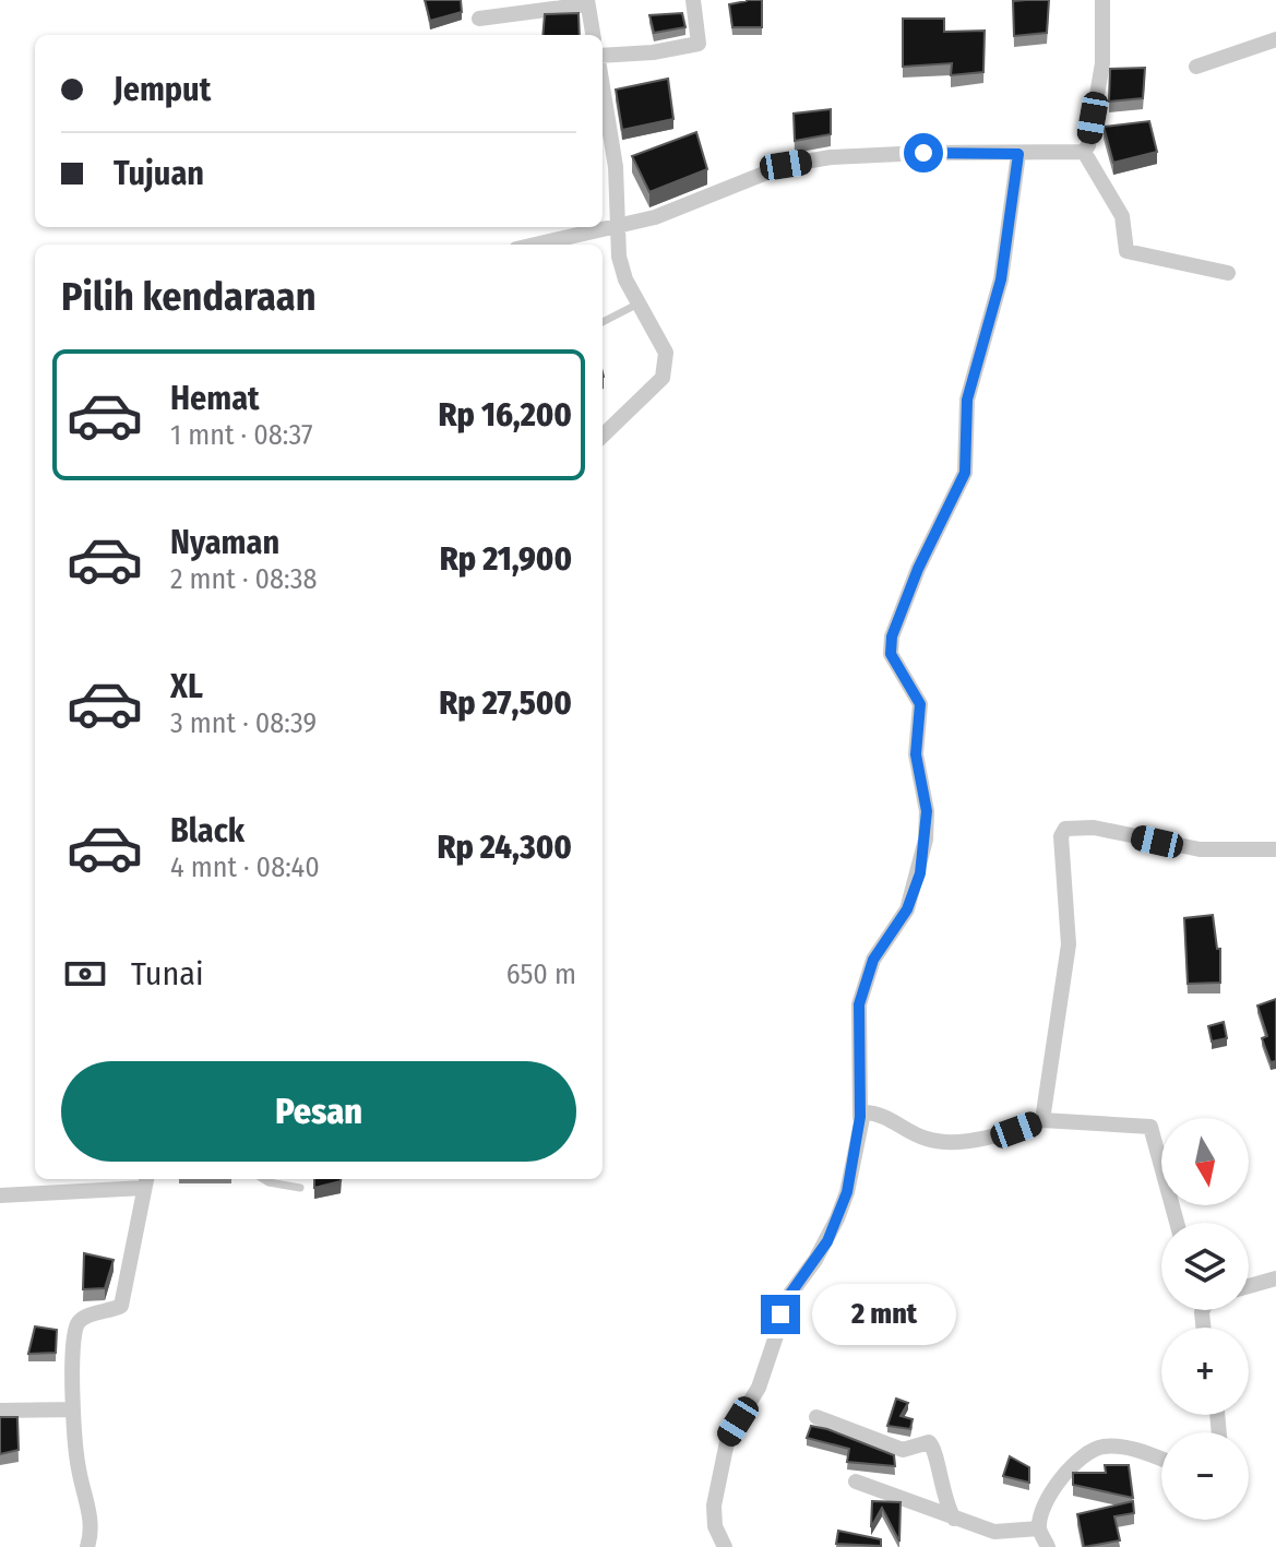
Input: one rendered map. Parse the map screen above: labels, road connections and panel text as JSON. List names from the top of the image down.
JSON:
{
  "north": "bottom",
  "page": {
    "banner": ["Jemput", "Tujuan"],
    "heading": "Pilih kendaraan",
    "list": [
      {
        "name": "Hemat",
        "note": "1 mnt · 08:37",
        "value": "Rp 16,200"
      },
      {
        "name": "Nyaman",
        "note": "2 mnt · 08:38",
        "value": "Rp 21,900"
      },
      {
        "name": "XL",
        "note": "3 mnt · 08:39",
        "value": "Rp 27,500"
      },
      {
        "name": "Black",
        "note": "4 mnt · 08:40",
        "value": "Rp 24,300"
      }
    ],
    "pay": ["Tunai", "650 m"],
    "buttons": "Pesan",
    "map_buttons": ["+", "−"],
    "bubble": "2 mnt"
  }
}
